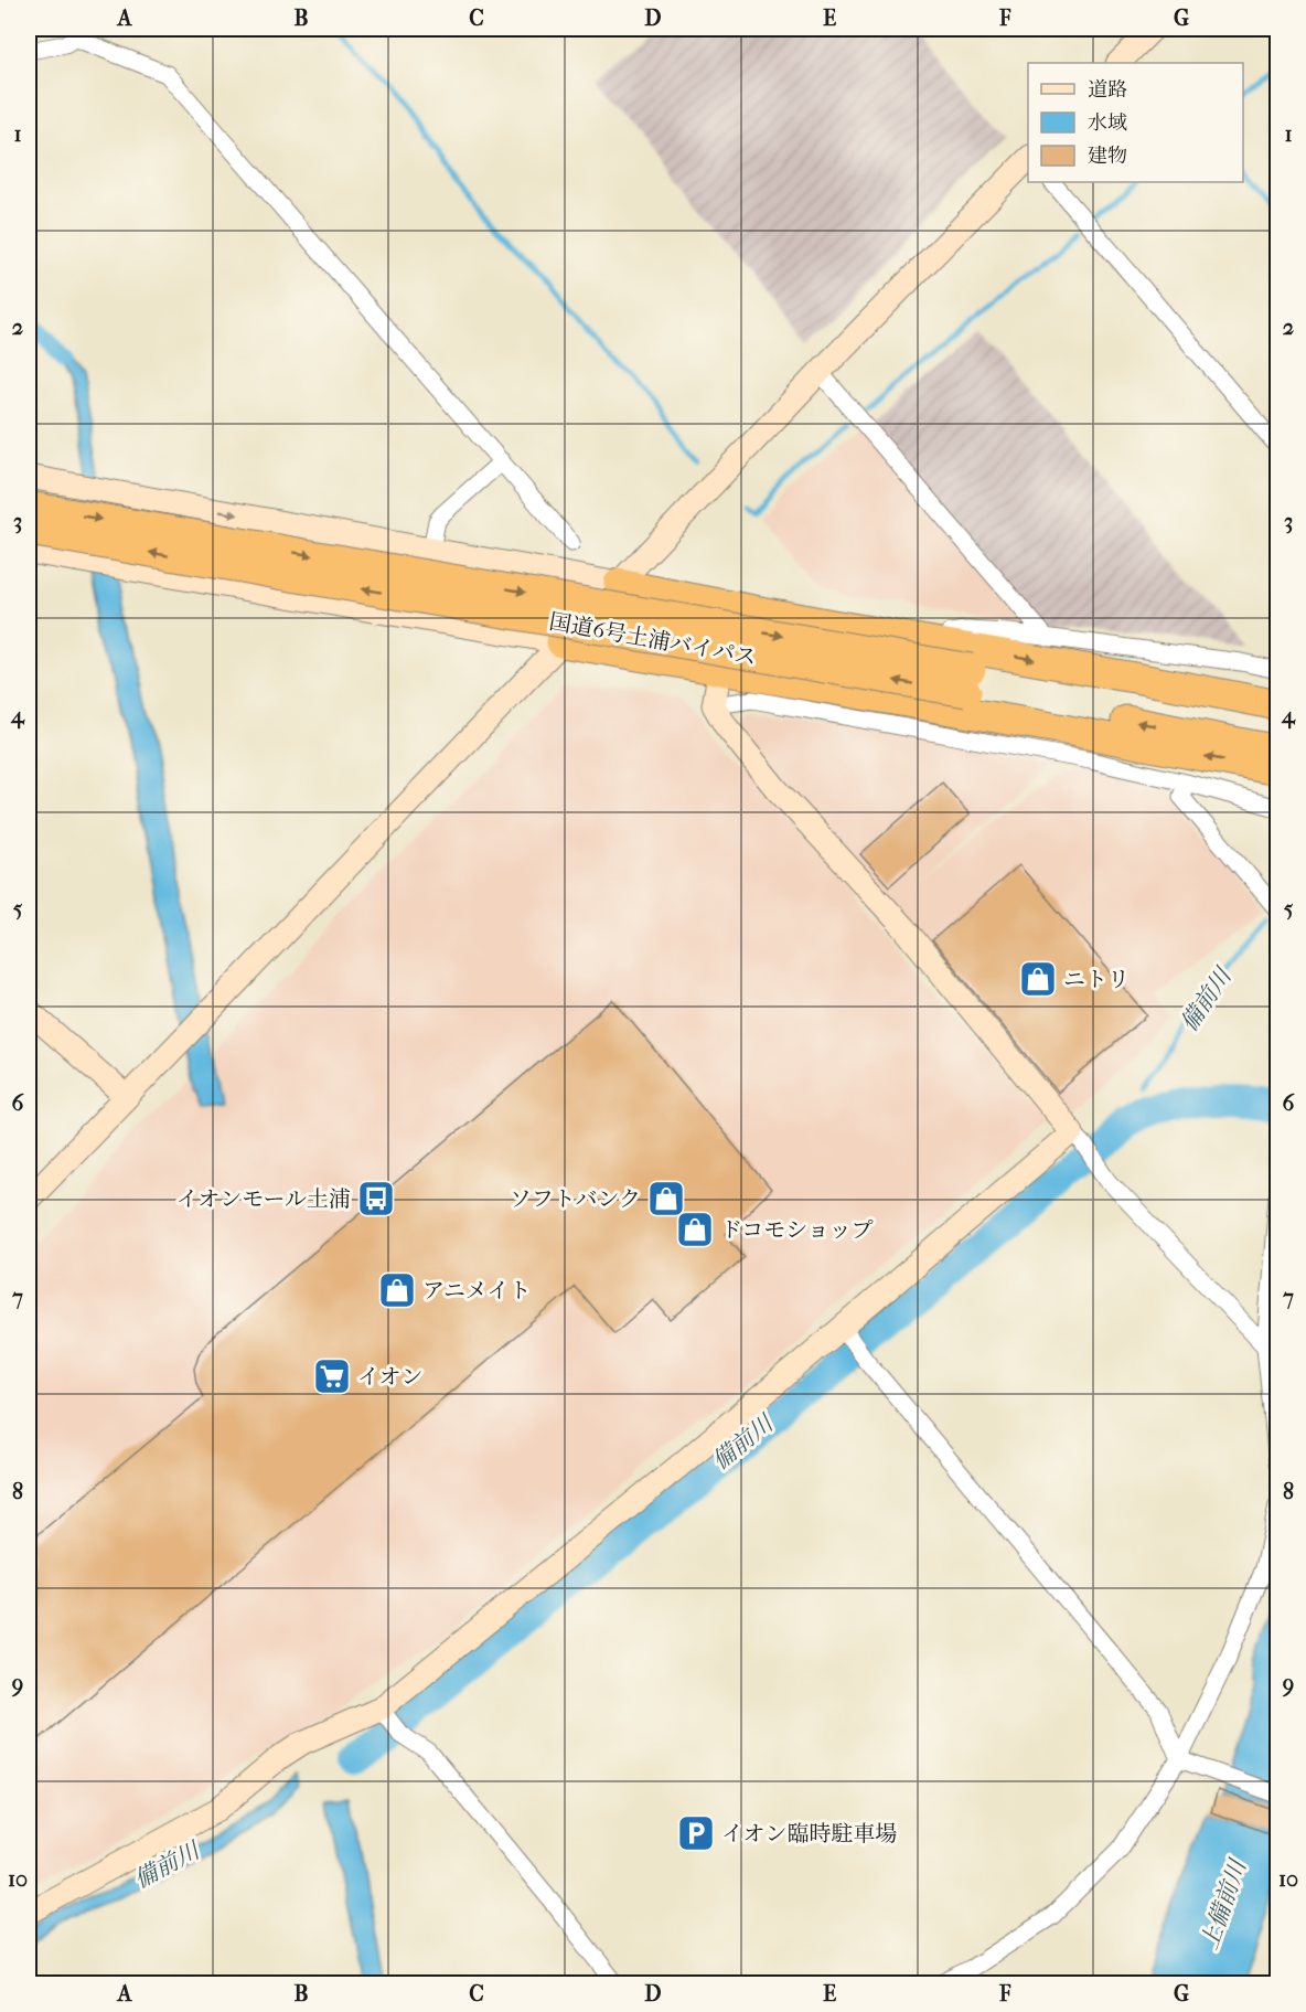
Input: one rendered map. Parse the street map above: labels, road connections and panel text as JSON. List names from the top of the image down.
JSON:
{
  "streets": {
    "highway": ["国道6号土浦バイパス"]
  },
  "water": ["備前川", "上備前川"],
  "places": {
    "shop": [
      "ニトリ",
      "ソフトバンク",
      "ドコモショップ",
      "アニメイト"
    ],
    "bus stop": ["イオンモール土浦"],
    "supermarket": ["イオン"],
    "parking": ["イオン臨時駐車場"]
  },
  "legend": ["道路", "水域", "建物"],
  "grid": {
    "columns": [
      "A",
      "B",
      "C",
      "D",
      "E",
      "F",
      "G"
    ],
    "rows": [
      "1",
      "2",
      "3",
      "4",
      "5",
      "6",
      "7",
      "8",
      "9",
      "10"
    ]
  }
}
